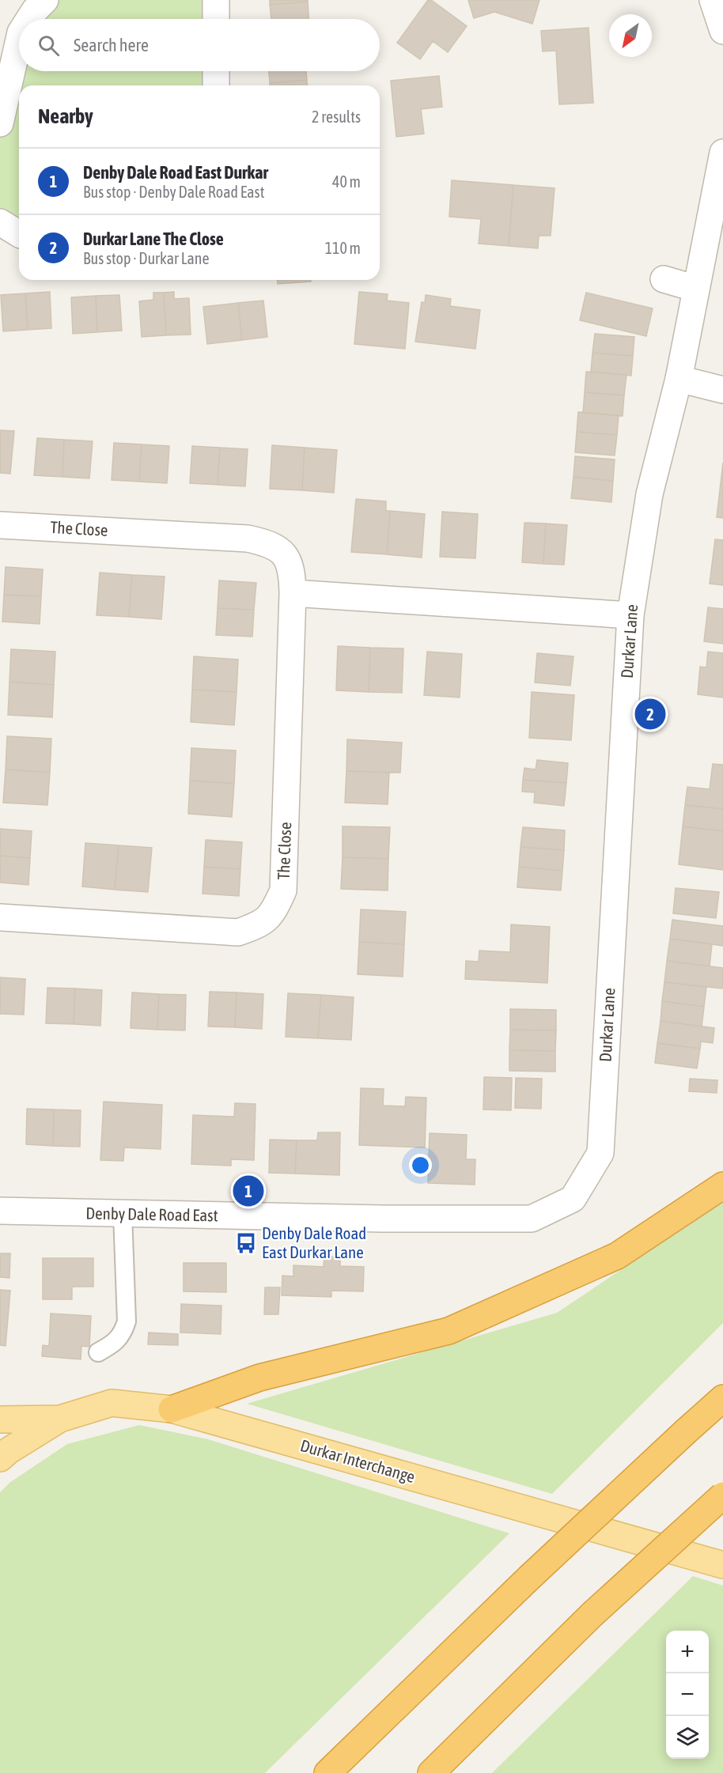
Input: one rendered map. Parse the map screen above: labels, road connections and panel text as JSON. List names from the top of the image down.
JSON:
{
  "streets": {
    "main road": ["Durkar Interchange"],
    "street": ["The Close", "Durkar Lane", "Denby Dale Road East"]
  },
  "crossings": [
    ["Durkar Lane", "Denby Dale Road East"]
  ],
  "places": {
    "bus stop": ["Denby Dale Road East Durkar Lane"]
  },
  "north": "bottom left",
  "page": {
    "search": "Search here",
    "heading": ["Nearby", "2 results"],
    "list": [
      {
        "mark": "1",
        "name": "Denby Dale Road East Durkar",
        "note": "Bus stop · Denby Dale Road East",
        "value": "40 m"
      },
      {
        "mark": "2",
        "name": "Durkar Lane The Close",
        "note": "Bus stop · Durkar Lane",
        "value": "110 m"
      }
    ],
    "pins": ["2", "1"],
    "map_buttons": ["+", "−"]
  }
}
